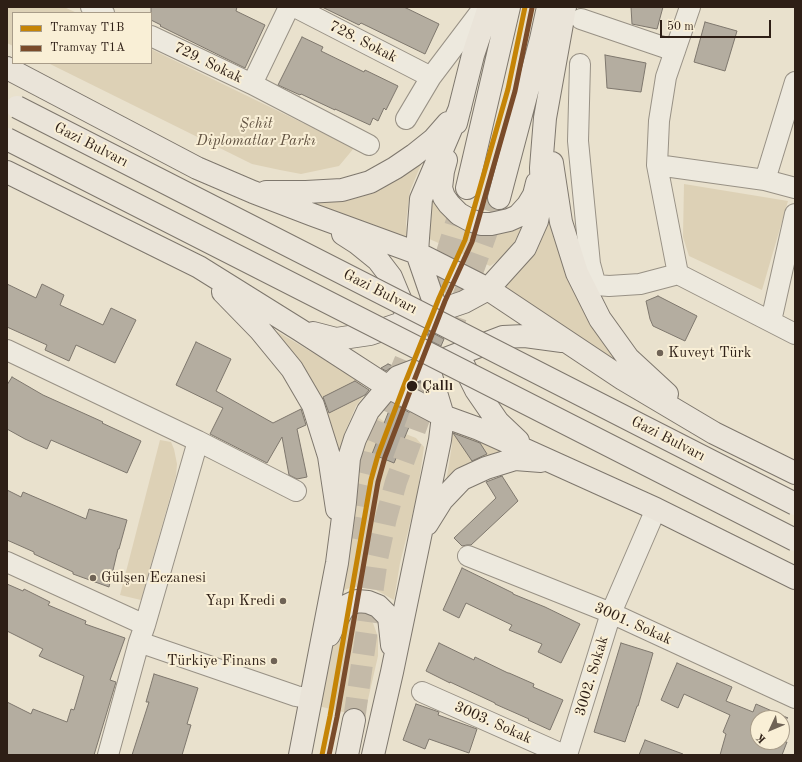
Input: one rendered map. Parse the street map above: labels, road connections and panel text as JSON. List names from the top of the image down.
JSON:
{
  "streets": {
    "highway": ["Gazi Bulvarı"],
    "street": [
      "728. Sokak",
      "729. Sokak",
      "3001. Sokak",
      "3002. Sokak",
      "3003. Sokak"
    ]
  },
  "crossings": [
    ["3001. Sokak", "3002. Sokak"],
    ["3002. Sokak", "3003. Sokak"]
  ],
  "parks": ["Şehit Diplomatlar Parkı"],
  "places": [
    "Kuveyt Türk",
    "Çallı",
    "Gülşen Eczanesi",
    "Yapı Kredi",
    "Türkiye Finans"
  ],
  "lines": ["tram line T1B", "tram line T1A"],
  "legend": ["Tramvay T1B", "Tramvay T1A"],
  "scale_bar": "50 m",
  "north": "bottom left"
}
